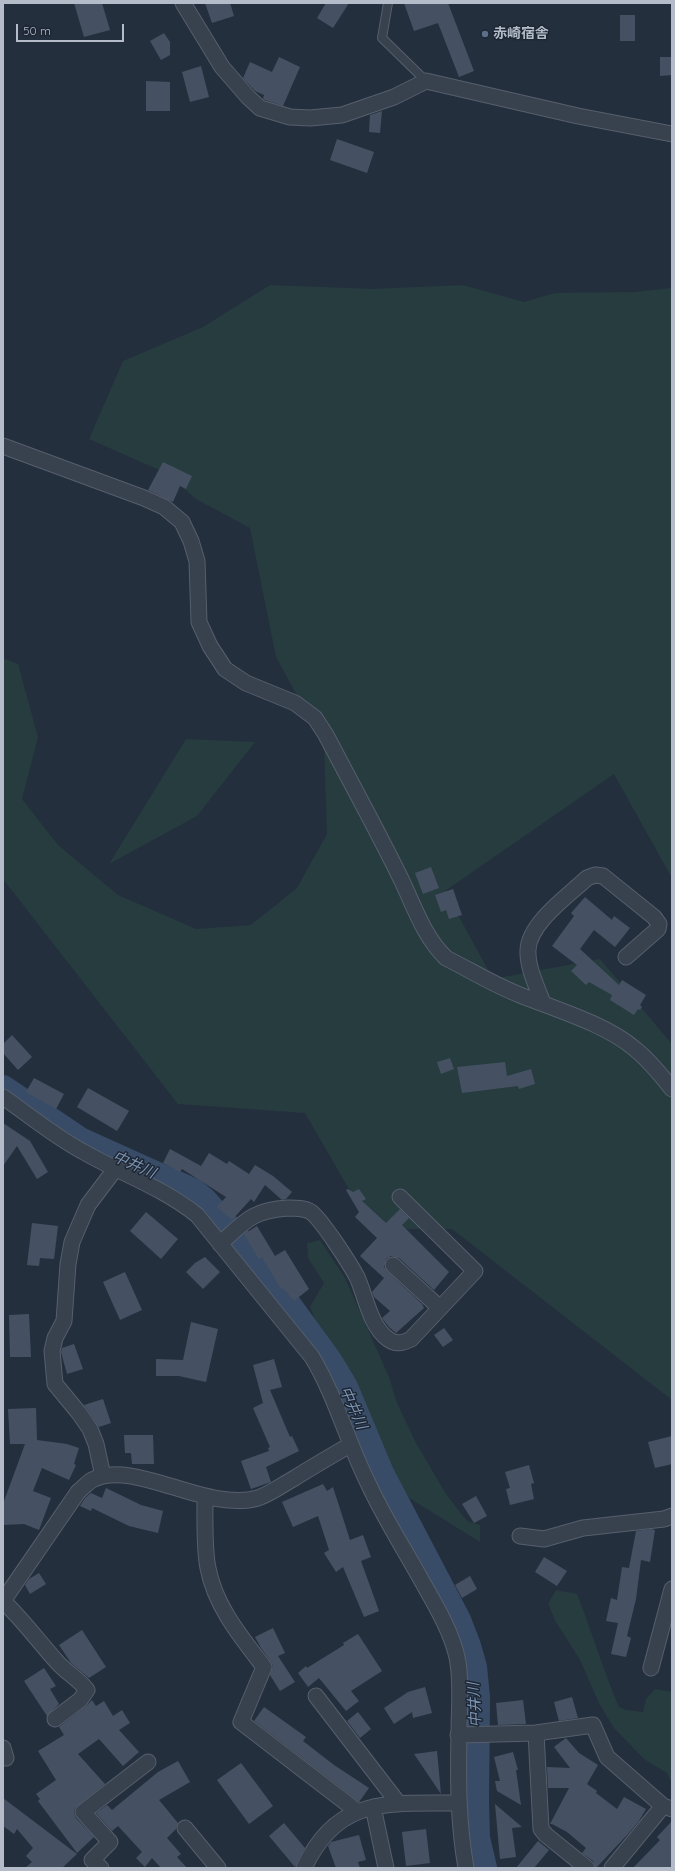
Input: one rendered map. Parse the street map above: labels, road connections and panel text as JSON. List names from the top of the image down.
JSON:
{
  "water": ["中井川"],
  "places": ["赤崎宿舎"],
  "scale_bar": "50 m"
}
